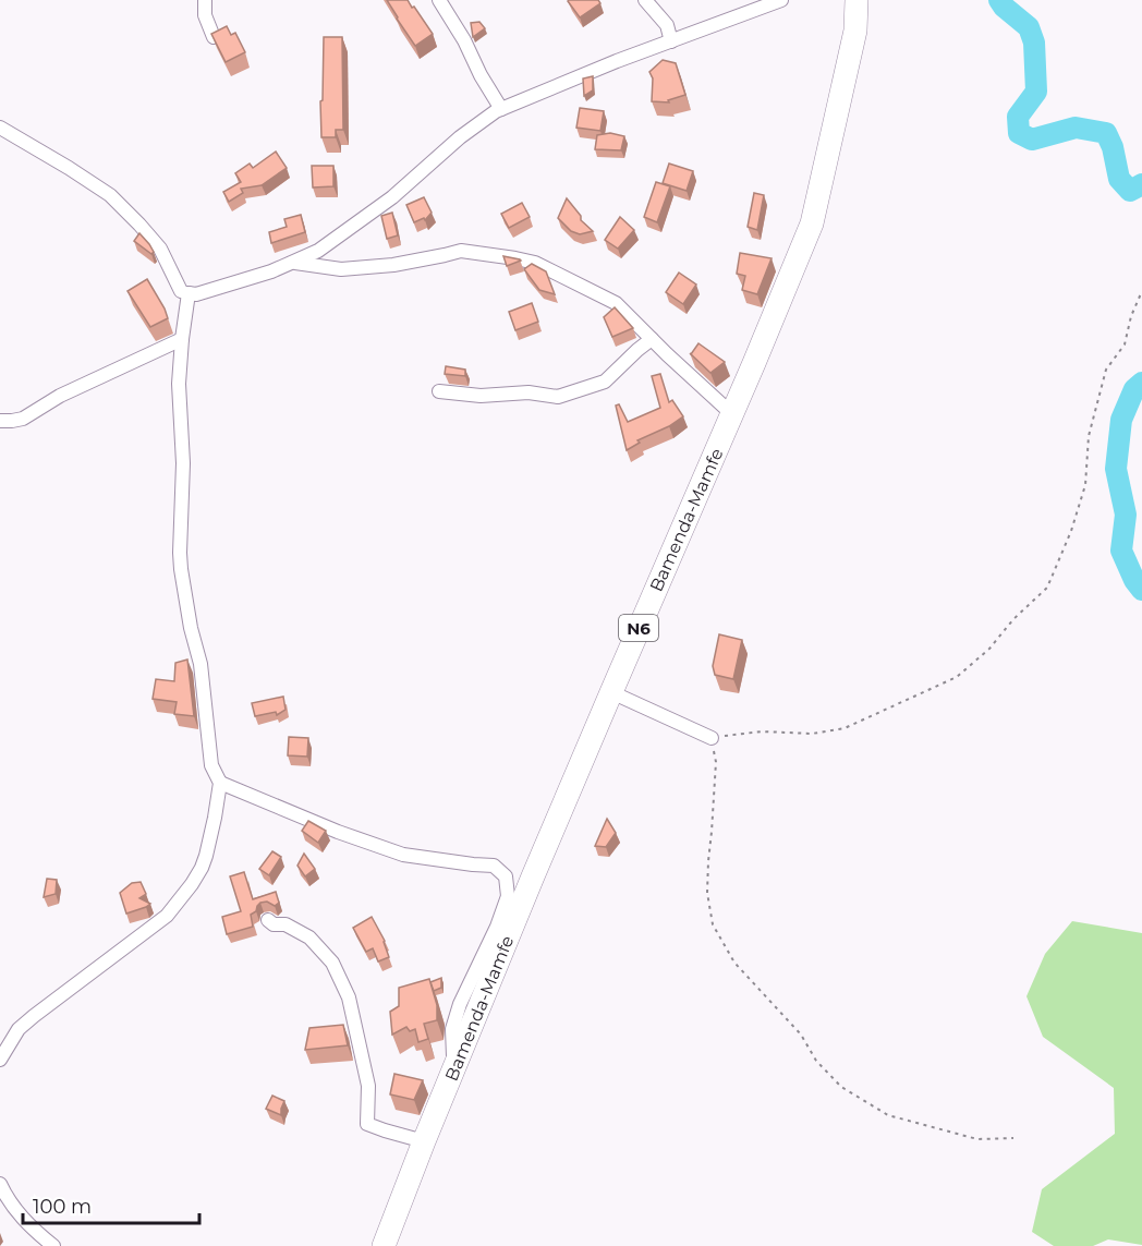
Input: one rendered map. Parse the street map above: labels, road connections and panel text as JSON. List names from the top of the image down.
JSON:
{
  "streets": {
    "highway": ["Bamenda-Mamfe", "N6"]
  },
  "scale_bar": "100 m"
}
